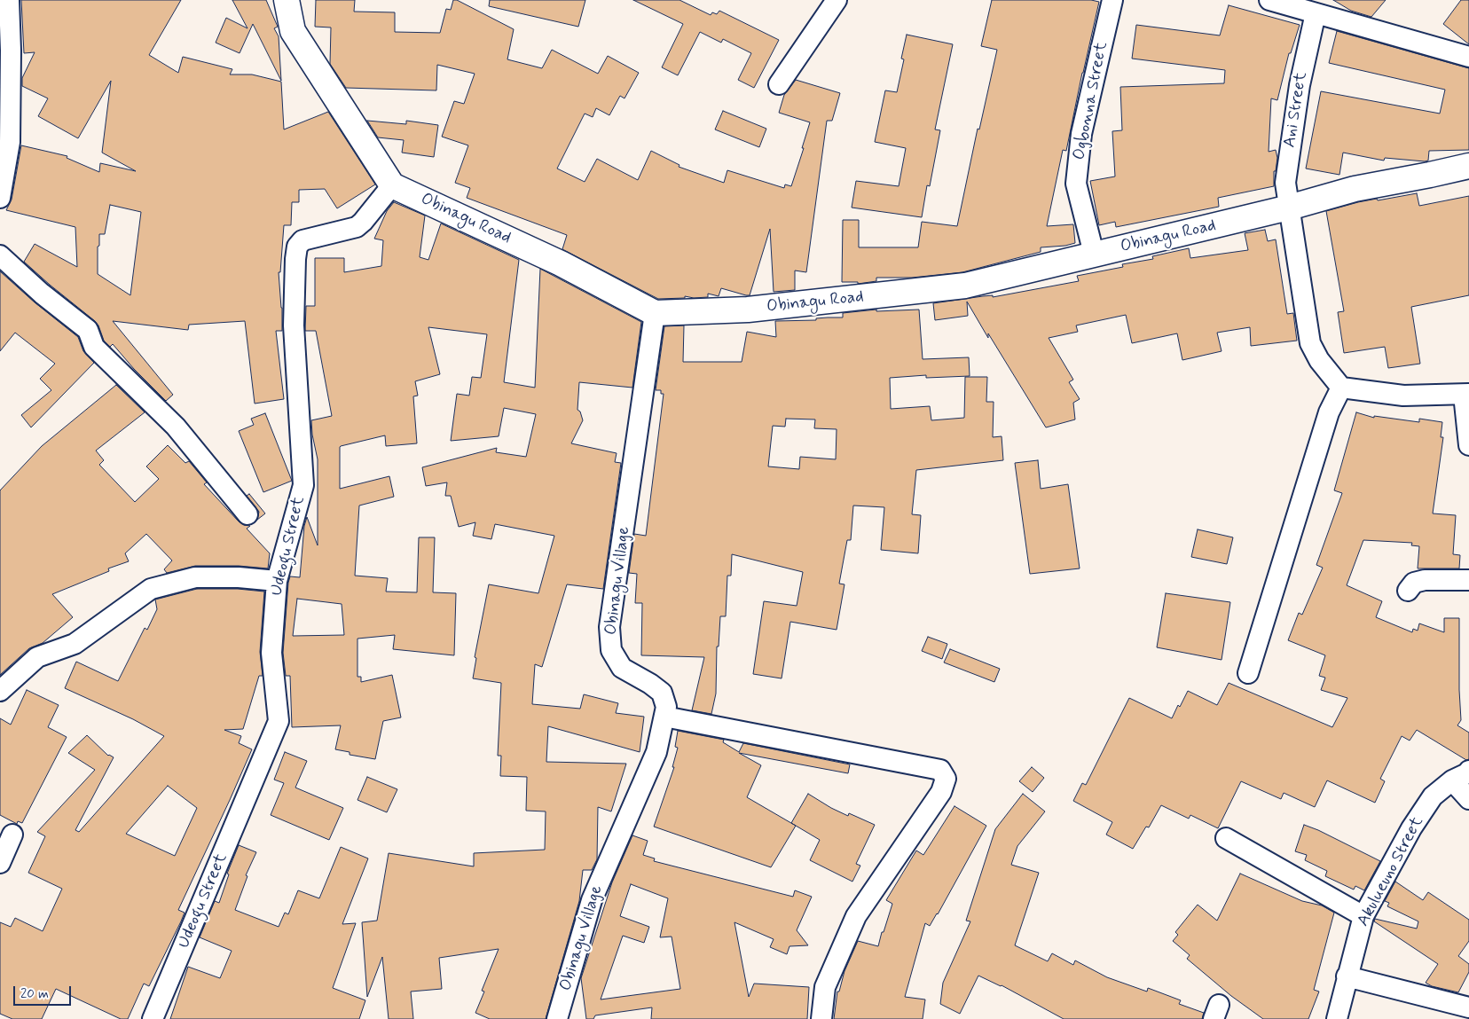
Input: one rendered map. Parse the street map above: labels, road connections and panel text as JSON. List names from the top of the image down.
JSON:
{
  "streets": {
    "street": [
      "Ogbonna Street",
      "Ani Street",
      "Obinagu Road",
      "Udeogu Street",
      "Obinagu Village",
      "Akulueuno Street"
    ]
  },
  "crossings": [
    ["Ogbonna Street", "Obinagu Road"],
    ["Ani Street", "Obinagu Road"],
    ["Obinagu Road", "Udeogu Street"],
    ["Obinagu Road", "Obinagu Village"]
  ],
  "scale_bar": "20 m"
}
